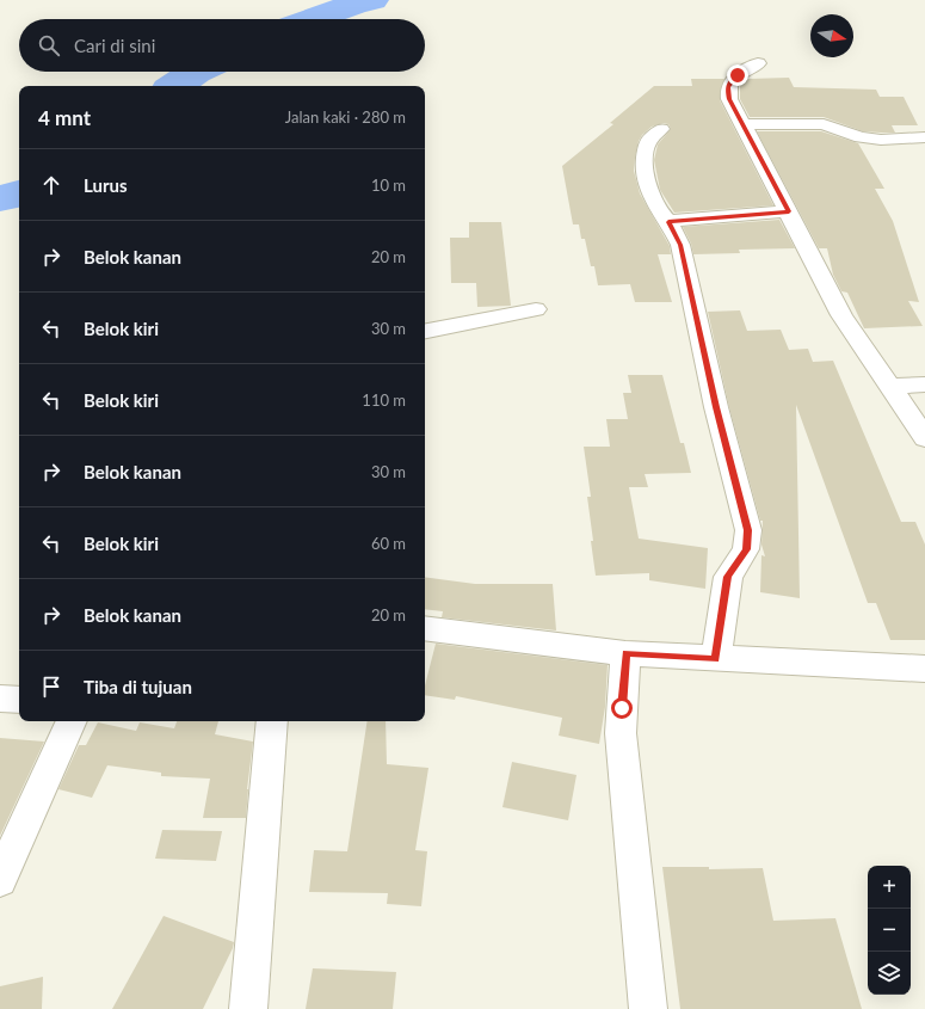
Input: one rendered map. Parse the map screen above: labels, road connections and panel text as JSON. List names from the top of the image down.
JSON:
{
  "north": "right",
  "page": {
    "search": "Cari di sini",
    "heading": ["4 mnt", "Jalan kaki · 280 m"],
    "list": [
      ["Lurus", "10 m"],
      ["Belok kanan", "20 m"],
      ["Belok kiri", "30 m"],
      ["Belok kiri", "110 m"],
      ["Belok kanan", "30 m"],
      ["Belok kiri", "60 m"],
      ["Belok kanan", "20 m"],
      "Tiba di tujuan"
    ],
    "map_buttons": ["+", "−"]
  }
}
